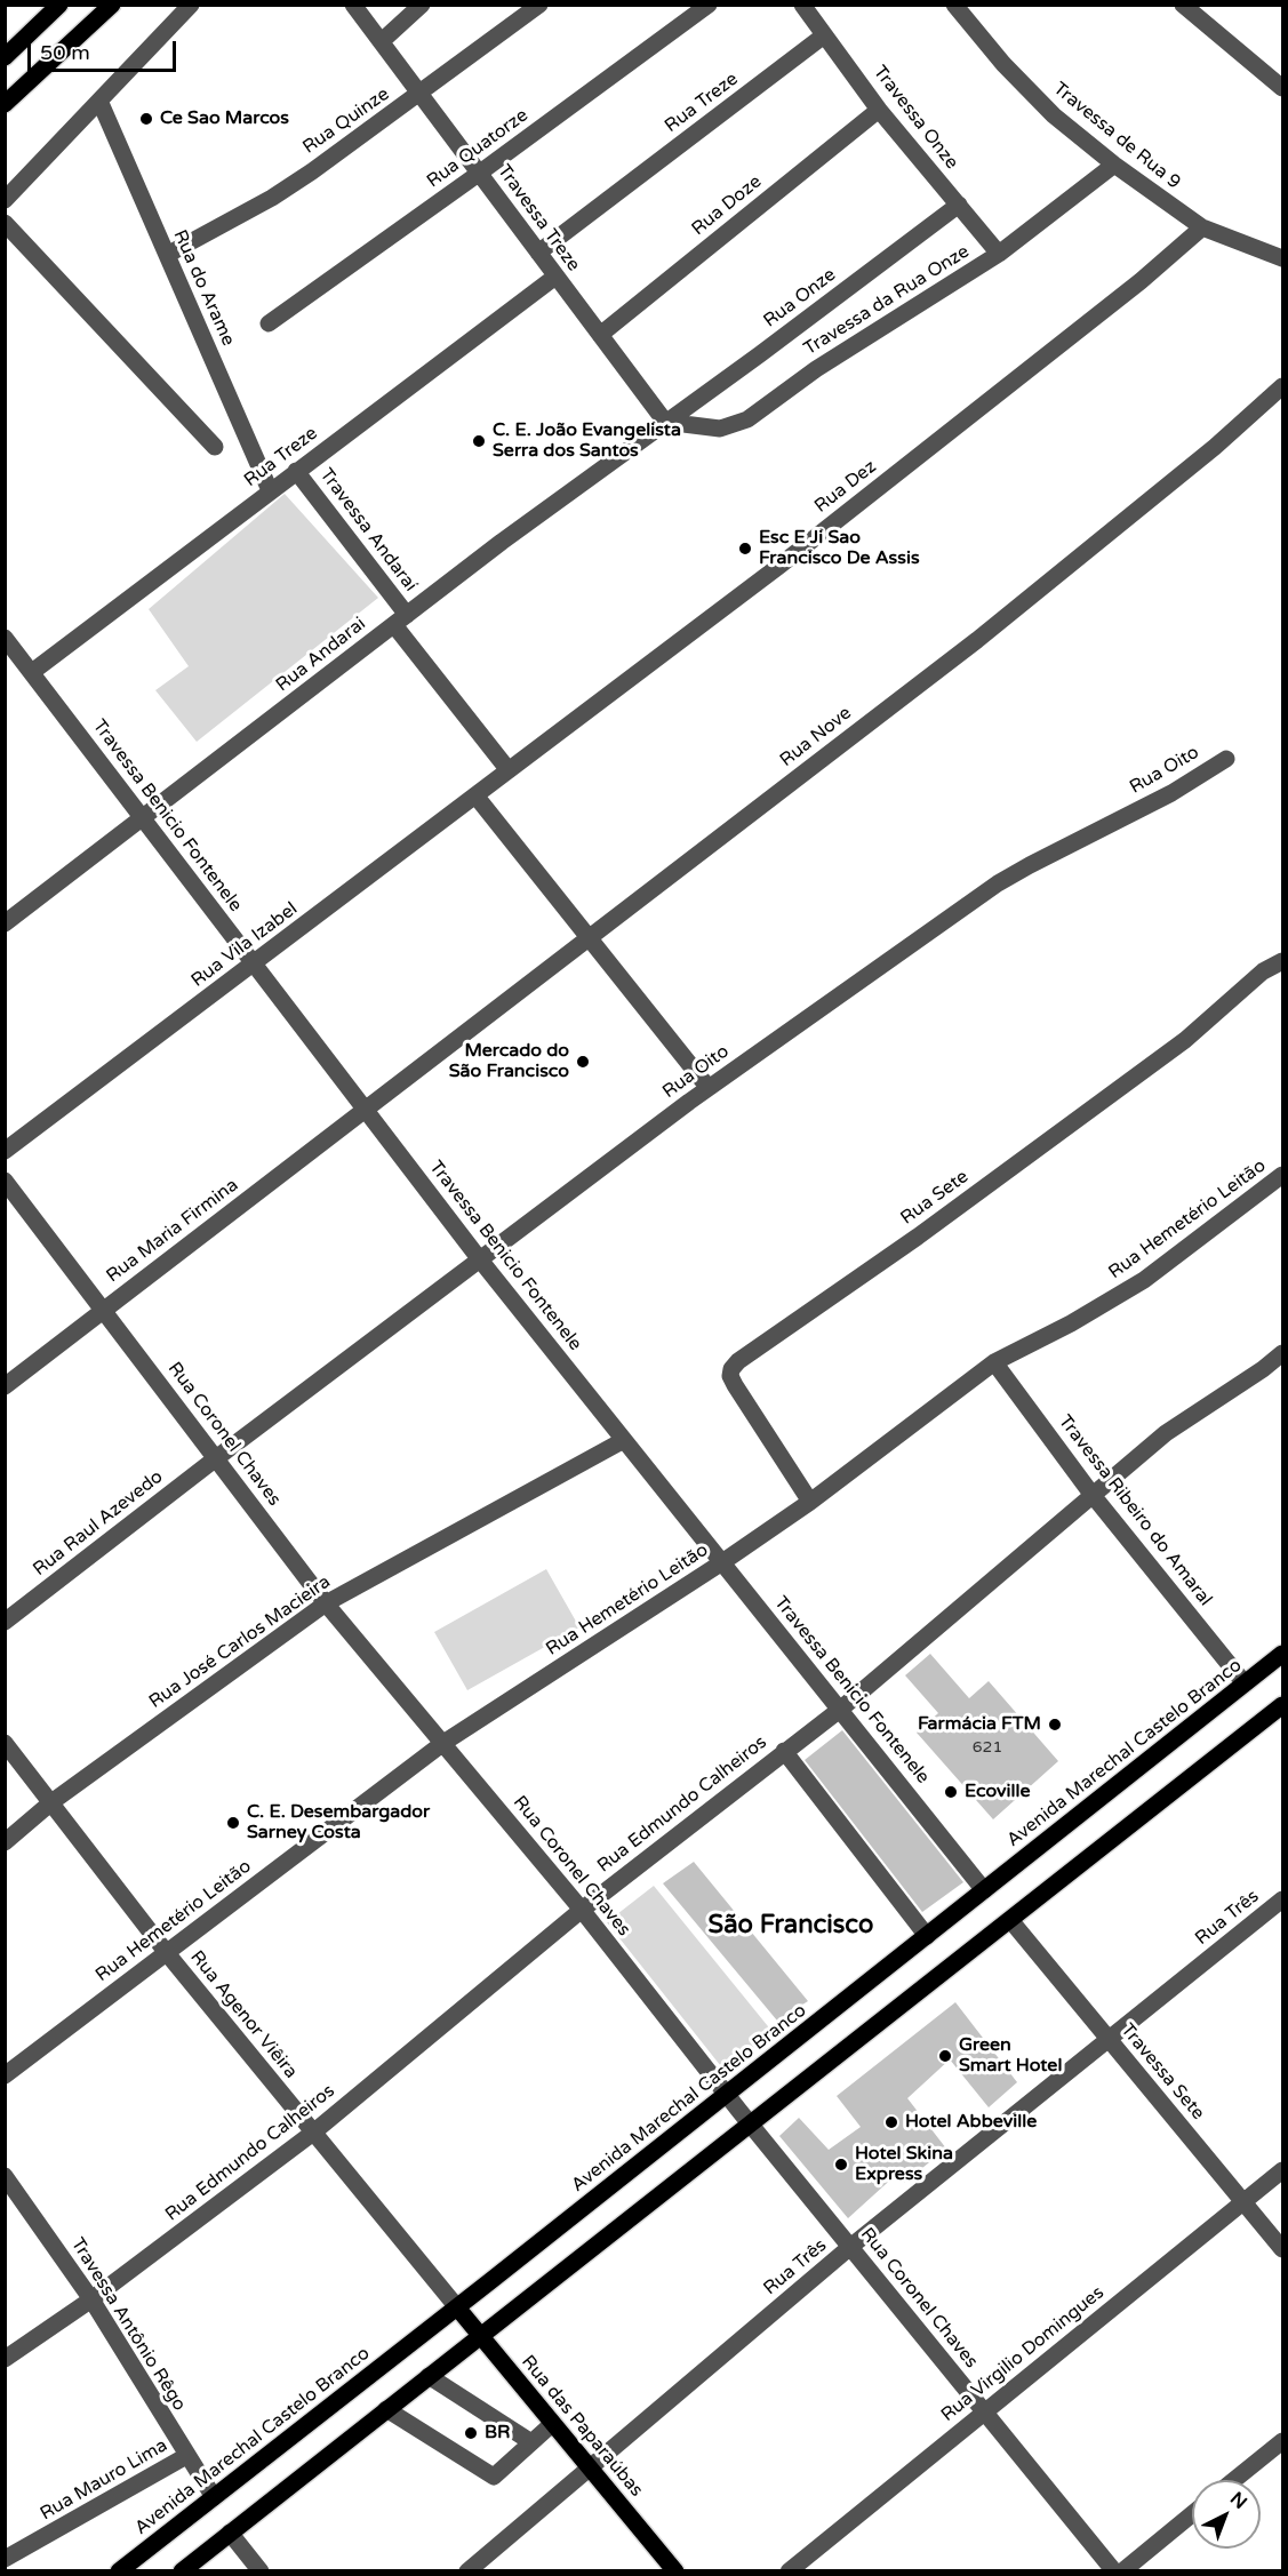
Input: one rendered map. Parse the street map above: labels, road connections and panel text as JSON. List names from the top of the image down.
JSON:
{
  "streets": {
    "main road": ["Avenida Marechal Castelo Branco", "Rua das Paparaúbas"],
    "street": [
      "Rua Treze",
      "Travessa Onze",
      "Rua Quinze",
      "Travessa de Rua 9",
      "Rua Quatorze",
      "Rua Doze",
      "Travessa Treze",
      "Rua do Arame",
      "Rua Onze",
      "Travessa da Rua Onze",
      "Rua Dez",
      "Travessa Andaraí",
      "Rua Andarai",
      "Rua Nove",
      "Rua Oito",
      "Travessa Benicio Fontenele",
      "Rua Vila Izabel",
      "Rua Sete",
      "Rua Hemetério Leitão",
      "Rua Maria Firmina",
      "Rua Coronel Chaves",
      "Travessa Ribeiro do Amaral",
      "Rua Raul Azevedo",
      "Rua José Carlos Macieira",
      "Rua Edmundo Calheiros",
      "Rua Três",
      "Rua Agenor Viêira",
      "Travessa Sete",
      "Travessa Antônio Rêgo",
      "Rua Virgilio Domingues",
      "Rua Mauro Lima"
    ]
  },
  "crossings": [
    ["Rua Treze", "Travessa Onze"],
    ["Rua Treze", "Travessa Treze"],
    ["Rua Treze", "Rua do Arame"],
    ["Rua Treze", "Travessa Andaraí"],
    ["Rua Treze", "Travessa Benicio Fontenele"],
    ["Travessa Onze", "Rua Doze"],
    ["Travessa Onze", "Rua Onze"],
    ["Travessa Onze", "Travessa da Rua Onze"],
    ["Rua Quinze", "Travessa Treze"],
    ["Rua Quinze", "Rua do Arame"],
    ["Travessa de Rua 9", "Travessa da Rua Onze"],
    ["Travessa de Rua 9", "Rua Dez"],
    ["Rua Quatorze", "Travessa Treze"],
    ["Rua Doze", "Travessa Treze"],
    ["Travessa Treze", "Rua Onze"],
    ["Travessa Treze", "Travessa da Rua Onze"],
    ["Travessa Treze", "Rua Andarai"],
    ["Rua Onze", "Travessa da Rua Onze"],
    ["Rua Onze", "Rua Andarai"],
    ["Travessa da Rua Onze", "Rua Andarai"],
    ["Rua Dez", "Travessa Andaraí"],
    ["Rua Dez", "Rua Vila Izabel"],
    ["Travessa Andaraí", "Rua Andarai"],
    ["Travessa Andaraí", "Rua Vila Izabel"],
    ["Rua Andarai", "Travessa Benicio Fontenele"],
    ["Rua Nove", "Travessa Benicio Fontenele"],
    ["Rua Nove", "Rua Maria Firmina"],
    ["Rua Oito", "Travessa Benicio Fontenele"],
    ["Rua Oito", "Rua Coronel Chaves"],
    ["Rua Oito", "Rua Raul Azevedo"],
    ["Travessa Benicio Fontenele", "Rua Vila Izabel"],
    ["Travessa Benicio Fontenele", "Rua Hemetério Leitão"],
    ["Travessa Benicio Fontenele", "Rua Maria Firmina"],
    ["Travessa Benicio Fontenele", "Rua José Carlos Macieira"],
    ["Travessa Benicio Fontenele", "Avenida Marechal Castelo Branco"],
    ["Travessa Benicio Fontenele", "Rua Edmundo Calheiros"],
    ["Rua Sete", "Rua Hemetério Leitão"],
    ["Rua Hemetério Leitão", "Rua Coronel Chaves"],
    ["Rua Hemetério Leitão", "Travessa Ribeiro do Amaral"],
    ["Rua Hemetério Leitão", "Rua Agenor Viêira"],
    ["Rua Maria Firmina", "Rua Coronel Chaves"],
    ["Rua Coronel Chaves", "Rua Raul Azevedo"],
    ["Rua Coronel Chaves", "Rua José Carlos Macieira"],
    ["Rua Coronel Chaves", "Avenida Marechal Castelo Branco"],
    ["Rua Coronel Chaves", "Rua Edmundo Calheiros"],
    ["Rua Coronel Chaves", "Rua Três"],
    ["Rua Coronel Chaves", "Rua Virgilio Domingues"],
    ["Travessa Ribeiro do Amaral", "Avenida Marechal Castelo Branco"],
    ["Travessa Ribeiro do Amaral", "Rua Edmundo Calheiros"],
    ["Rua José Carlos Macieira", "Rua Agenor Viêira"],
    ["Avenida Marechal Castelo Branco", "Rua Agenor Viêira"],
    ["Avenida Marechal Castelo Branco", "Travessa Antônio Rêgo"],
    ["Avenida Marechal Castelo Branco", "Rua das Paparaúbas"],
    ["Rua Edmundo Calheiros", "Rua Agenor Viêira"],
    ["Rua Edmundo Calheiros", "Travessa Antônio Rêgo"],
    ["Rua Três", "Travessa Sete"],
    ["Rua Três", "Rua das Paparaúbas"],
    ["Rua Agenor Viêira", "Rua das Paparaúbas"],
    ["Travessa Sete", "Rua Virgilio Domingues"],
    ["Travessa Antônio Rêgo", "Rua Mauro Lima"]
  ],
  "districts": ["São Francisco"],
  "places": [
    "Ce Sao Marcos",
    "C. E. João Evangelista Serra dos Santos",
    "Esc E Ji Sao Francisco De Assis",
    "Mercado do São Francisco",
    "Farmácia FTM",
    "Ecoville",
    "C. E. Desembargador Sarney Costa",
    "Green Smart Hotel",
    "Hotel Abbeville",
    "Hotel Skina Express",
    "BR"
  ],
  "house_numbers": ["621"],
  "scale_bar": "50 m",
  "north": "top right"
}
